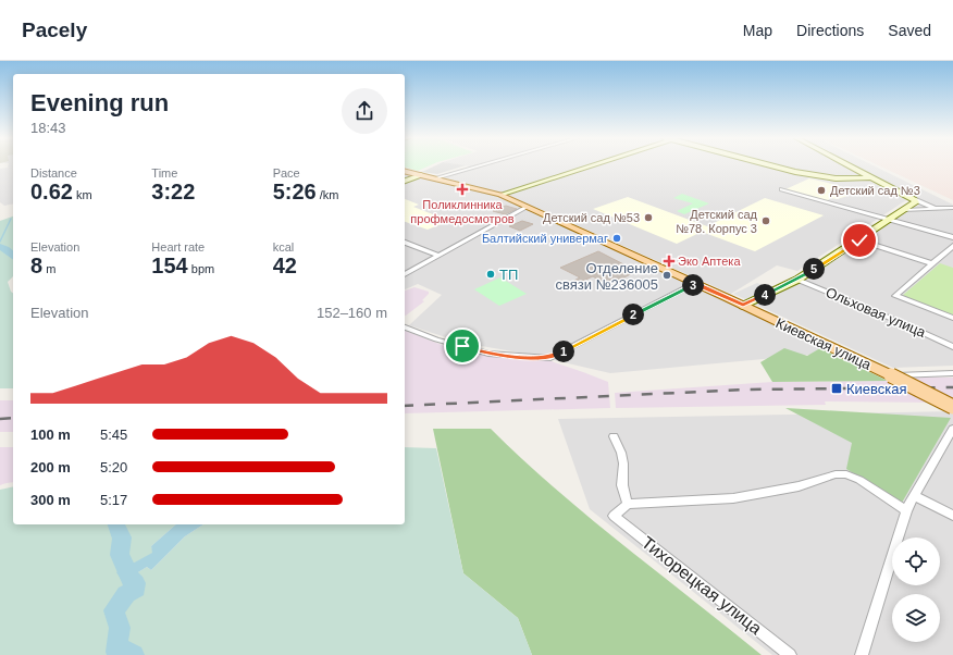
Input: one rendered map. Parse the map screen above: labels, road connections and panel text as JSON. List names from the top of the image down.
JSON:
{
  "streets": {
    "main road": ["Киевская улица"],
    "street": ["Ольховая улица", "Тихорецкая улица"]
  },
  "places": {
    "health": ["Поликлинника профмедосмотров", "Эко Аптека"],
    "other": [
      "Детский сад №3",
      "Детский сад №53",
      "Детский сад №78. Корпус 3",
      "Балтийский универмаг",
      "ТП",
      "Отделение связи №236005"
    ],
    "transit": ["Киевская"]
  },
  "page": {
    "header": "Pacely",
    "nav": ["Map", "Directions", "Saved"],
    "heading": ["Evening run", "18:43"],
    "stats": [
      ["Distance", "0.62 km"],
      ["Time", "3:22"],
      ["Pace", "5:26 /km"],
      ["Elevation", "8 m"],
      ["Heart rate", "154 bpm"],
      ["kcal", "42"]
    ],
    "pins": [
      "5",
      "3",
      "4",
      "2",
      "1"
    ],
    "chart": ["Elevation", "152–160 m"],
    "list": [
      {
        "name": "100 m",
        "note": "5:45"
      },
      {
        "name": "200 m",
        "note": "5:20"
      },
      {
        "name": "300 m",
        "note": "5:17"
      }
    ]
  }
}
